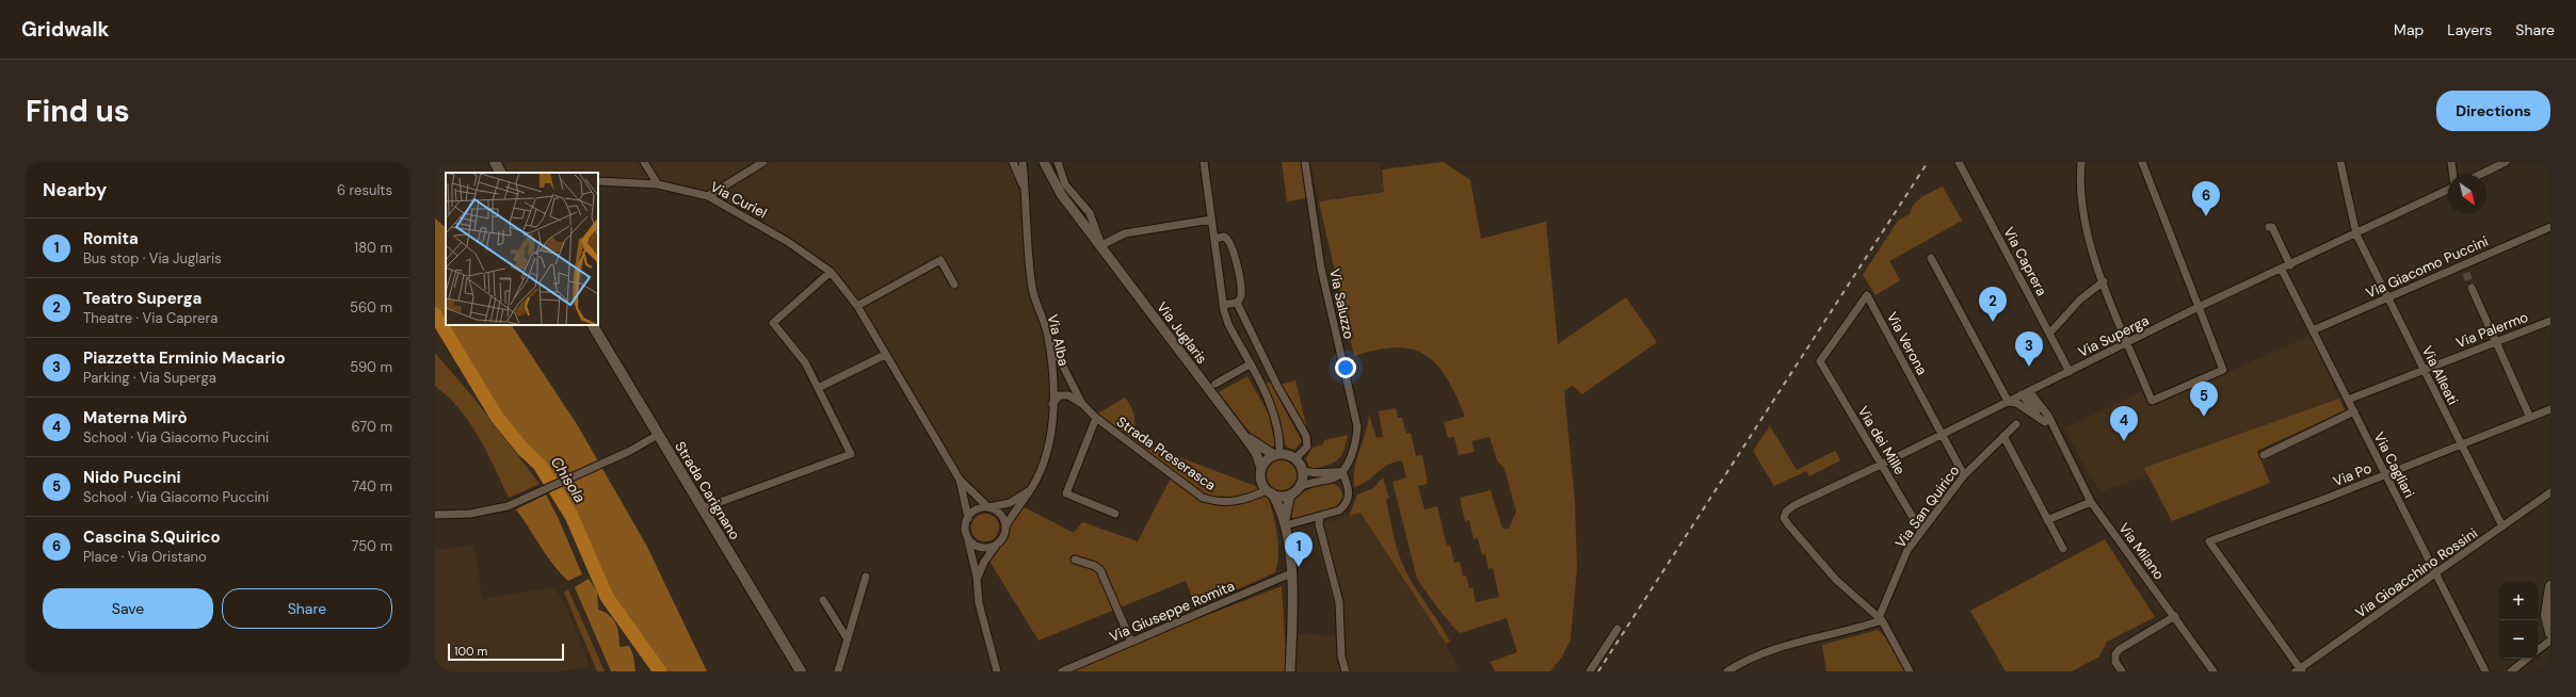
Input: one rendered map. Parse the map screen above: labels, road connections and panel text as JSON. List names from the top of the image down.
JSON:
{
  "streets": {
    "main road": ["Strada Carignano"],
    "street": [
      "Via Curiel",
      "Via Caprera",
      "Via Giacomo Puccini",
      "Via Saluzzo",
      "Via Palermo",
      "Via Juglaris",
      "Via Superga",
      "Via Alba",
      "Via Verona",
      "Via Alleati",
      "Via dei Mille",
      "Strada Preserasca",
      "Via Cagliari",
      "Via Po",
      "Via San Quirico",
      "Via Milano",
      "Via Gioacchino Rossini",
      "Via Giuseppe Romita"
    ]
  },
  "crossings": [
    ["Via Curiel", "Via Alba"],
    ["Via Caprera", "Via Superga"],
    ["Via Giacomo Puccini", "Via Alleati"],
    ["Via Giacomo Puccini", "Via Cagliari"],
    ["Via Palermo", "Via Alleati"],
    ["Via Palermo", "Via Cagliari"],
    ["Via Juglaris", "Strada Preserasca"],
    ["Via Superga", "Via Verona"],
    ["Via Superga", "Via Alleati"],
    ["Via Superga", "Via dei Mille"],
    ["Via Superga", "Via Cagliari"],
    ["Via Superga", "Via San Quirico"],
    ["Via Superga", "Via Milano"],
    ["Via Alba", "Strada Preserasca"],
    ["Via Verona", "Via dei Mille"],
    ["Via Verona", "Via San Quirico"],
    ["Via Alleati", "Via Po"],
    ["Via Alleati", "Via Gioacchino Rossini"],
    ["Via dei Mille", "Via San Quirico"],
    ["Via Cagliari", "Via Po"],
    ["Via Cagliari", "Via Gioacchino Rossini"],
    ["Via Po", "Via Gioacchino Rossini"]
  ],
  "water": ["Chisola"],
  "scale_bar": "100 m",
  "north": "bottom right",
  "page": {
    "header": "Gridwalk",
    "nav": ["Map", "Layers", "Share"],
    "buttons": [
      "Directions",
      ["Save", "Share"]
    ],
    "title": "Find us",
    "heading": ["Nearby", "6 results"],
    "pins": [
      "6",
      "2",
      "3",
      "5",
      "4",
      "1"
    ],
    "list": [
      {
        "mark": "1",
        "name": "Romita",
        "note": "Bus stop · Via Juglaris",
        "value": "180 m"
      },
      {
        "mark": "2",
        "name": "Teatro Superga",
        "note": "Theatre · Via Caprera",
        "value": "560 m"
      },
      {
        "mark": "3",
        "name": "Piazzetta Erminio Macario",
        "note": "Parking · Via Superga",
        "value": "590 m"
      },
      {
        "mark": "4",
        "name": "Materna Mirò",
        "note": "School · Via Giacomo Puccini",
        "value": "670 m"
      },
      {
        "mark": "5",
        "name": "Nido Puccini",
        "note": "School · Via Giacomo Puccini",
        "value": "740 m"
      },
      {
        "mark": "6",
        "name": "Cascina S.Quirico",
        "note": "Place · Via Oristano",
        "value": "750 m"
      }
    ],
    "map_buttons": ["+", "−"],
    "scale": "100 m"
  }
}
